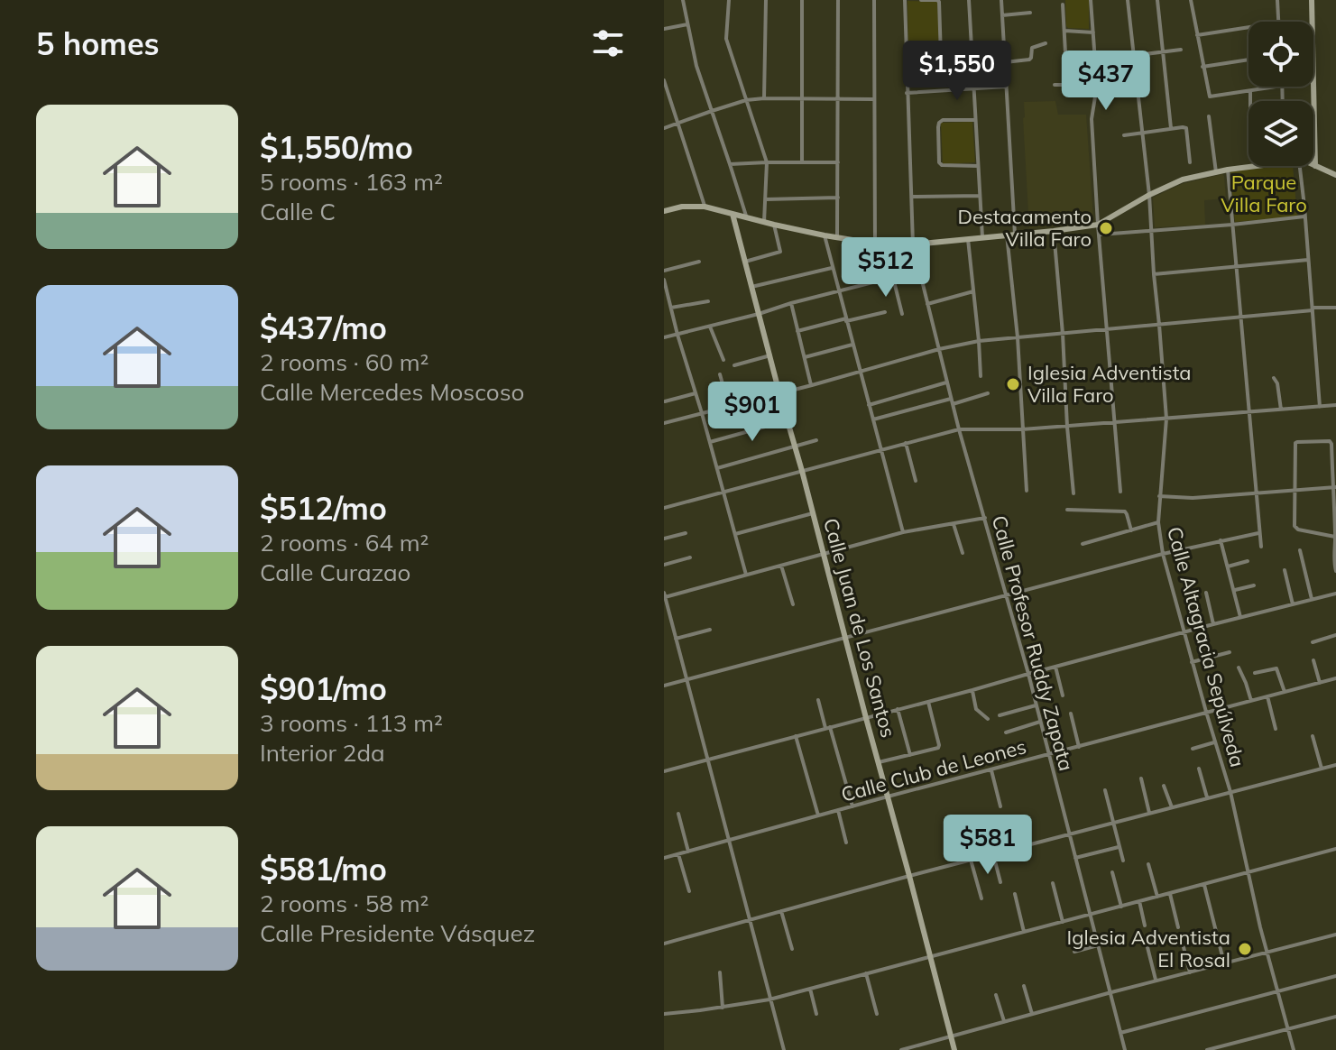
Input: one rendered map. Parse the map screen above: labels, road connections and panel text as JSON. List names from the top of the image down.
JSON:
{
  "streets": {
    "street": [
      "Calle Juan de Los Santos",
      "Calle Profesor Ruddy Zapata",
      "Calle Altagracia Sepúlveda",
      "Calle Club de Leones"
    ]
  },
  "crossings": [
    ["Calle Juan de Los Santos", "Calle Club de Leones"],
    ["Calle Profesor Ruddy Zapata", "Calle Club de Leones"],
    ["Calle Altagracia Sepúlveda", "Calle Club de Leones"]
  ],
  "parks": ["Parque Villa Faro"],
  "places": ["Destacamento Villa Faro", "Iglesia Adventista Villa Faro", "Iglesia Adventista El Rosal"],
  "page": {
    "heading": "5 homes",
    "price": [
      "$1,550",
      "$437",
      "$512",
      "$901",
      "$581"
    ],
    "list": [
      {
        "name": "$1,550/mo",
        "note": "5 rooms · 163 m² · Calle C"
      },
      {
        "name": "$437/mo",
        "note": "2 rooms · 60 m² · Calle Mercedes Moscoso"
      },
      {
        "name": "$512/mo",
        "note": "2 rooms · 64 m² · Calle Curazao"
      },
      {
        "name": "$901/mo",
        "note": "3 rooms · 113 m² · Interior 2da"
      },
      {
        "name": "$581/mo",
        "note": "2 rooms · 58 m² · Calle Presidente Vásquez"
      }
    ]
  }
}
